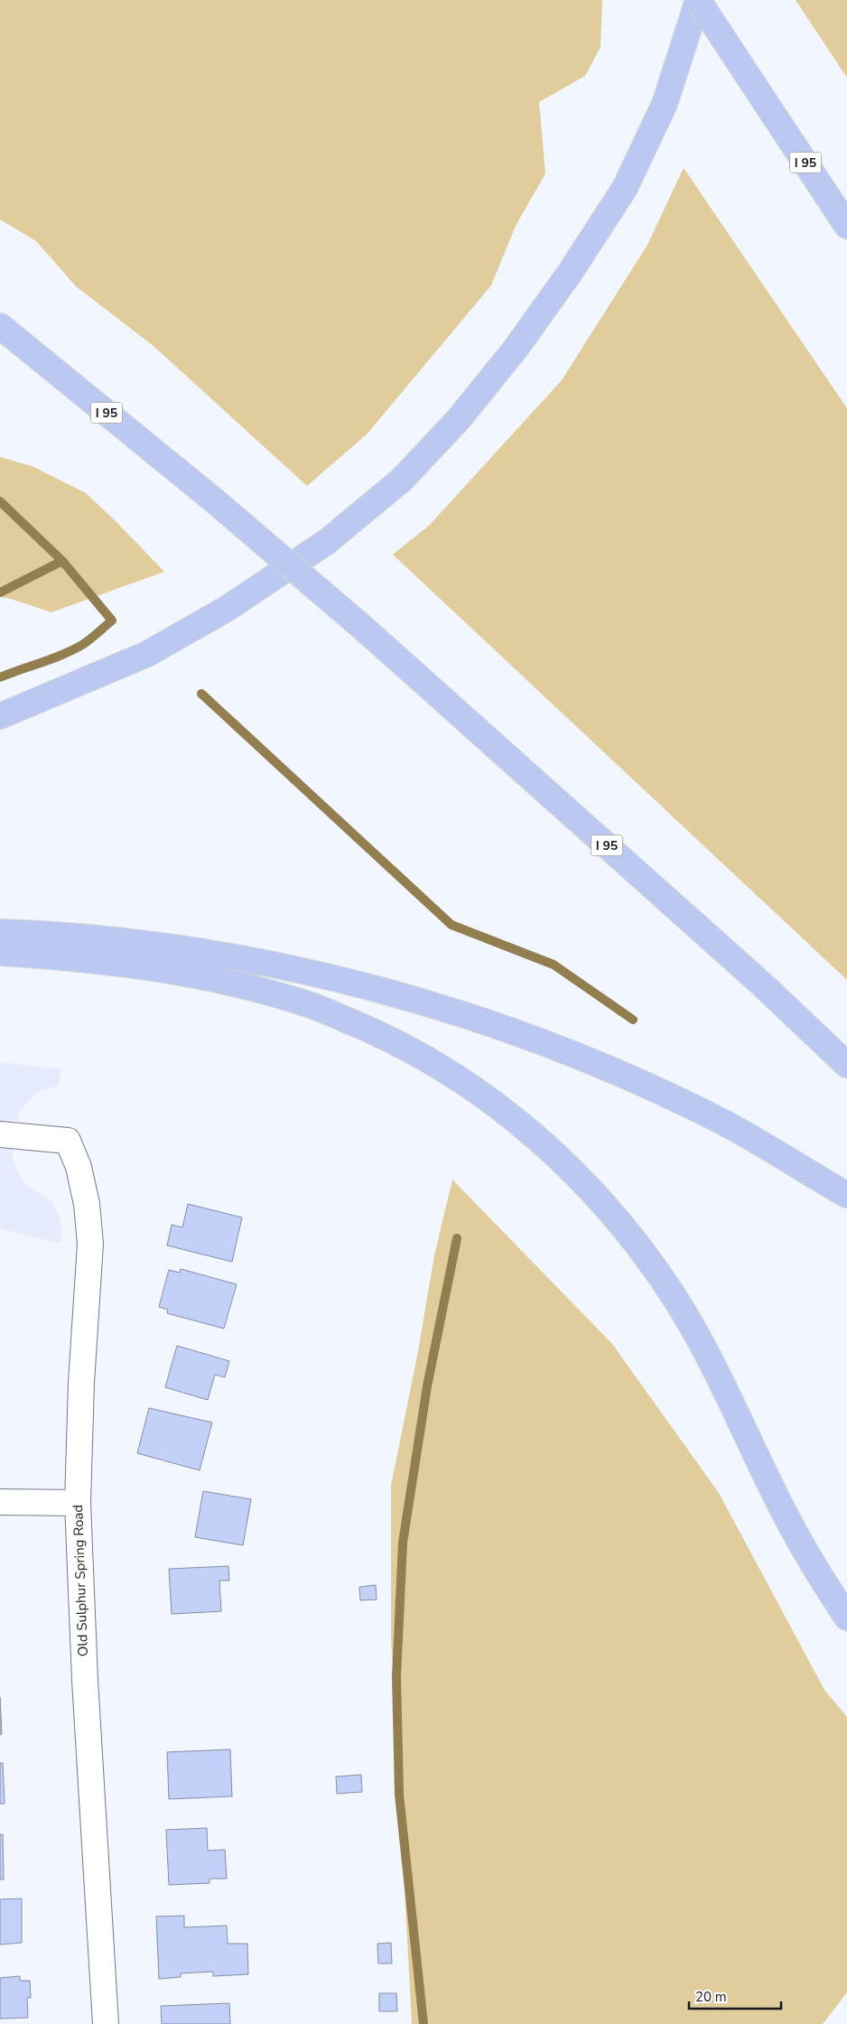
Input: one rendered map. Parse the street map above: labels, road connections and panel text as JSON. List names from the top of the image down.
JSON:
{
  "streets": {
    "highway": ["I 95"],
    "street": ["Old Sulphur Spring Road"]
  },
  "scale_bar": "20 m"
}
